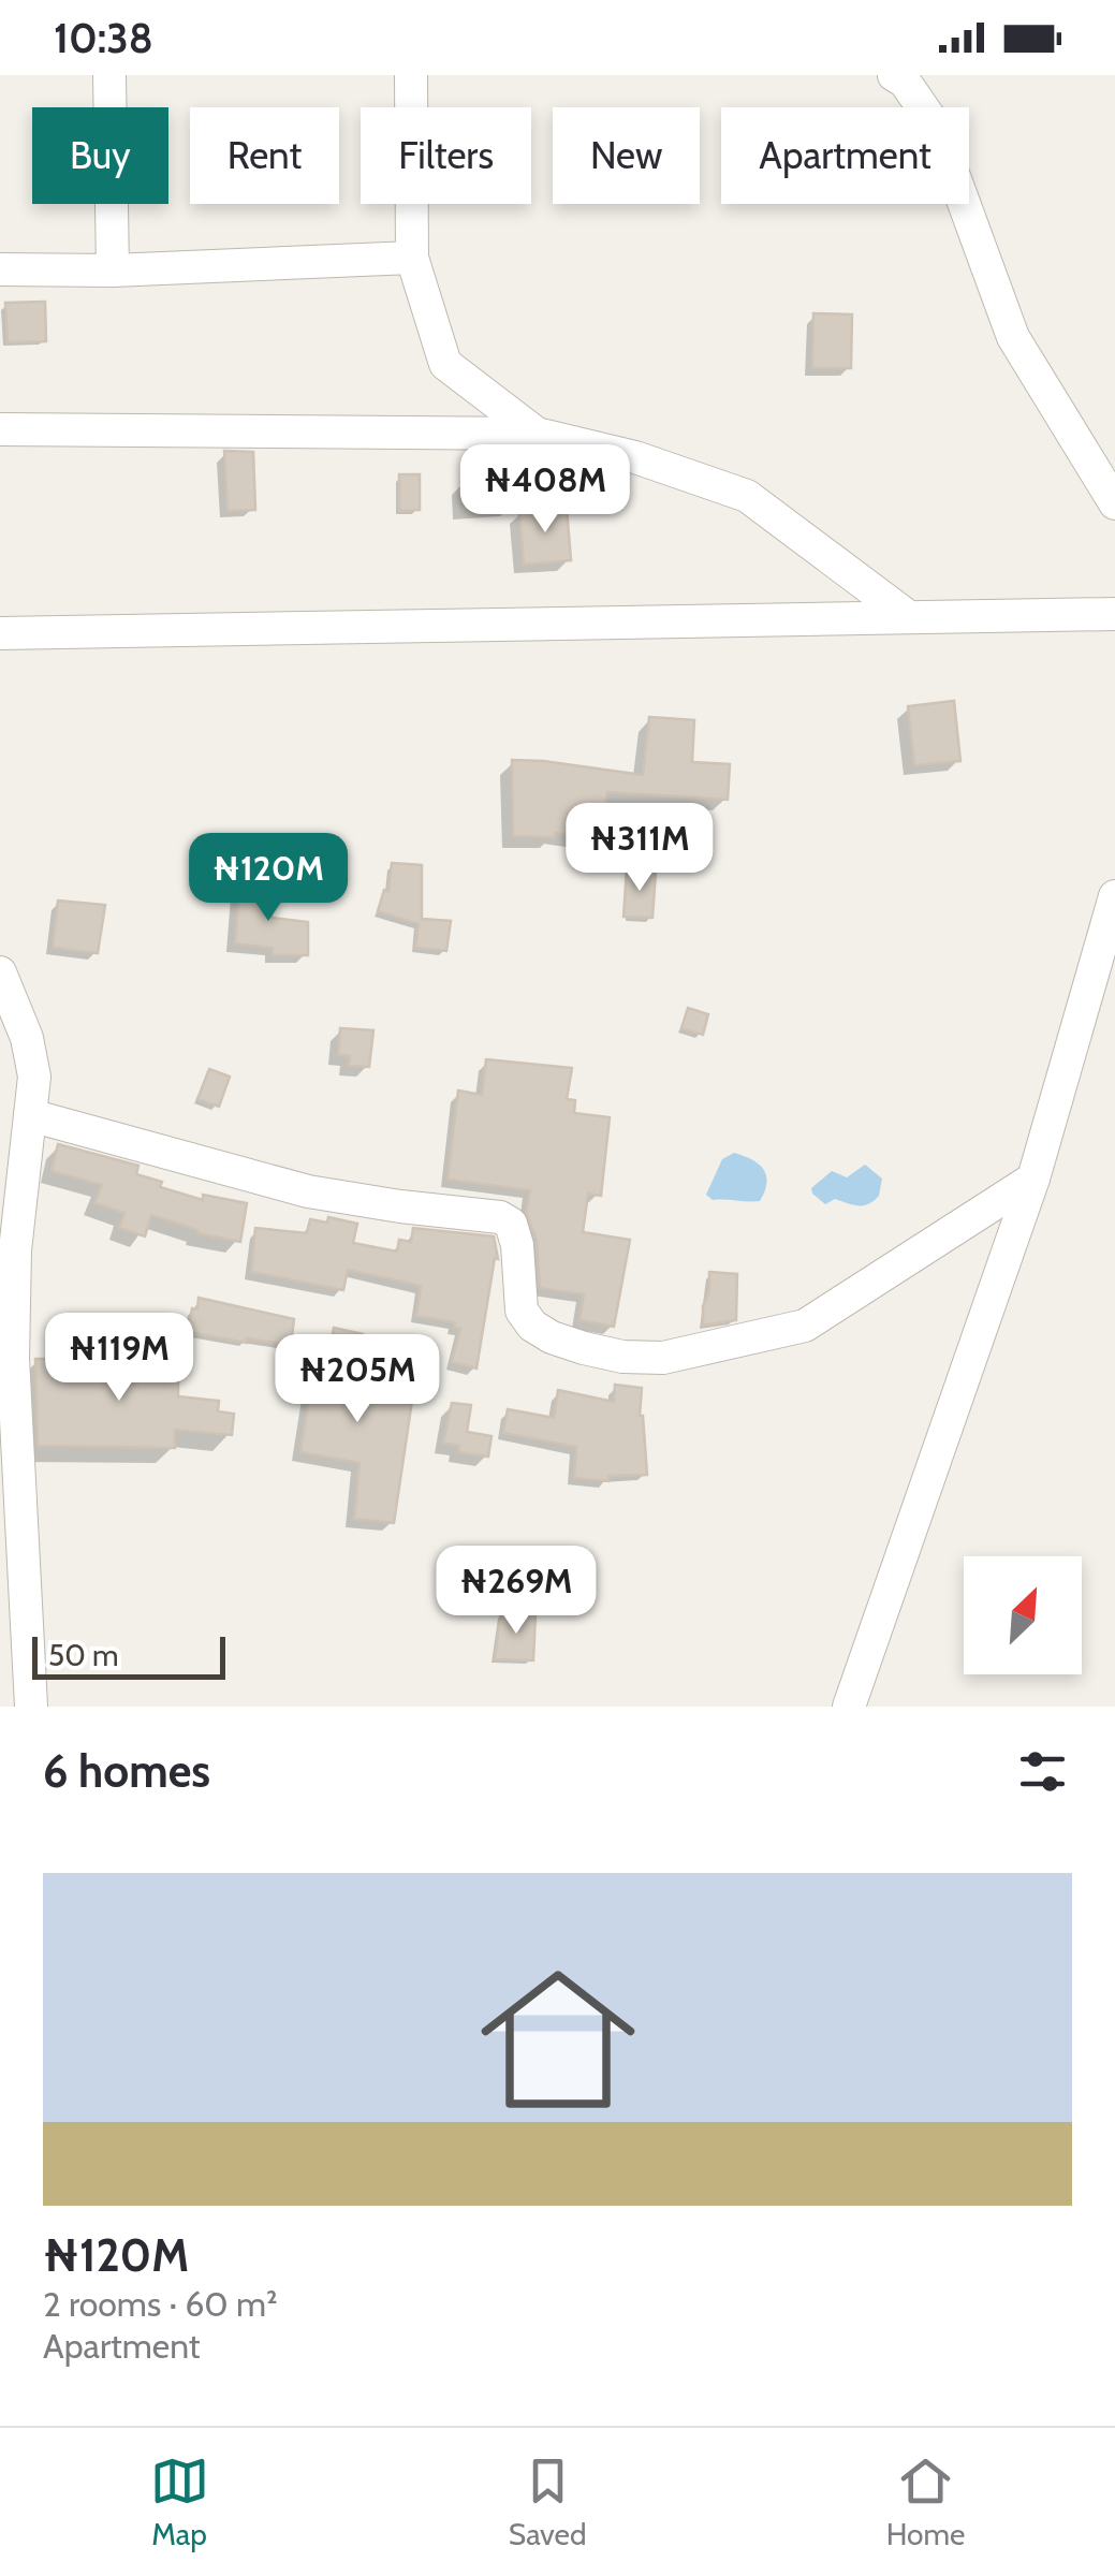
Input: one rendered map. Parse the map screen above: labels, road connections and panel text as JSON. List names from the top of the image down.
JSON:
{
  "scale_bar": "50 m",
  "north": "top right",
  "page": {
    "status": "10:38",
    "chip": [
      "Buy",
      "Rent",
      "Filters",
      "New",
      "Apartment"
    ],
    "price": [
      "₦408M",
      "₦311M",
      "₦120M",
      "₦119M",
      "₦205M",
      "₦269M"
    ],
    "scale": "50 m",
    "heading": "6 homes",
    "list": [
      {
        "name": "₦120M",
        "note": "2 rooms · 60 m² · Apartment"
      }
    ],
    "tabs": ["Map", "Saved", "Home"]
  }
}
